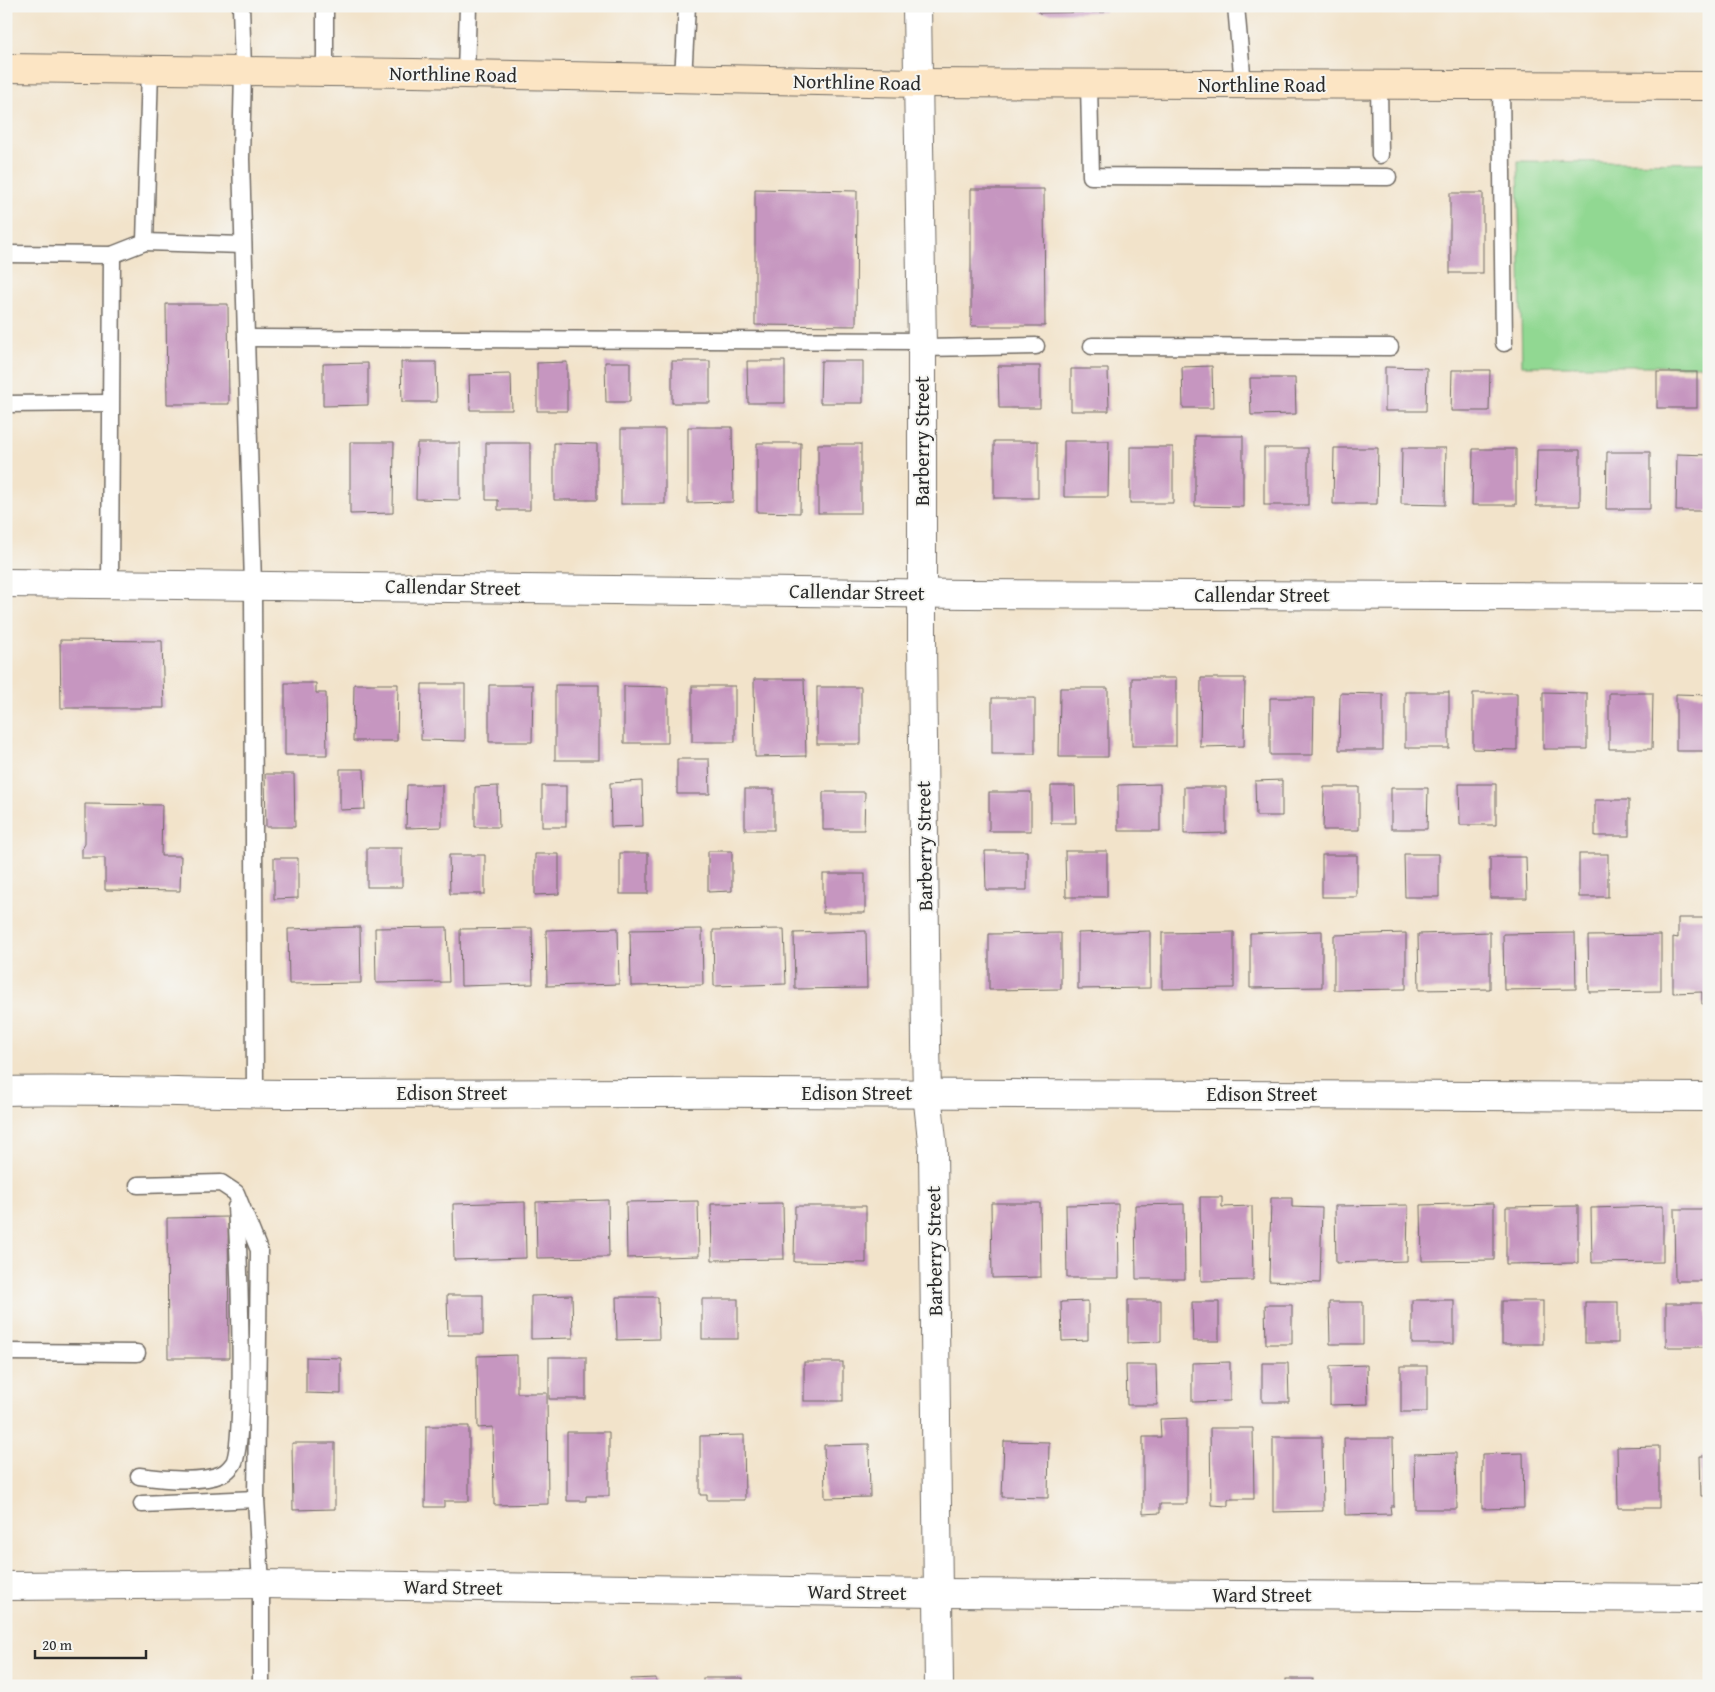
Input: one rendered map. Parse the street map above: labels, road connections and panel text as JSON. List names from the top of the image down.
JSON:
{
  "streets": {
    "main road": ["Northline Road"],
    "street": [
      "Barberry Street",
      "Callendar Street",
      "Edison Street",
      "Ward Street"
    ]
  },
  "crossings": [
    ["Northline Road", "Barberry Street"],
    ["Barberry Street", "Callendar Street"],
    ["Barberry Street", "Edison Street"],
    ["Barberry Street", "Ward Street"]
  ],
  "scale_bar": "20 m"
}
